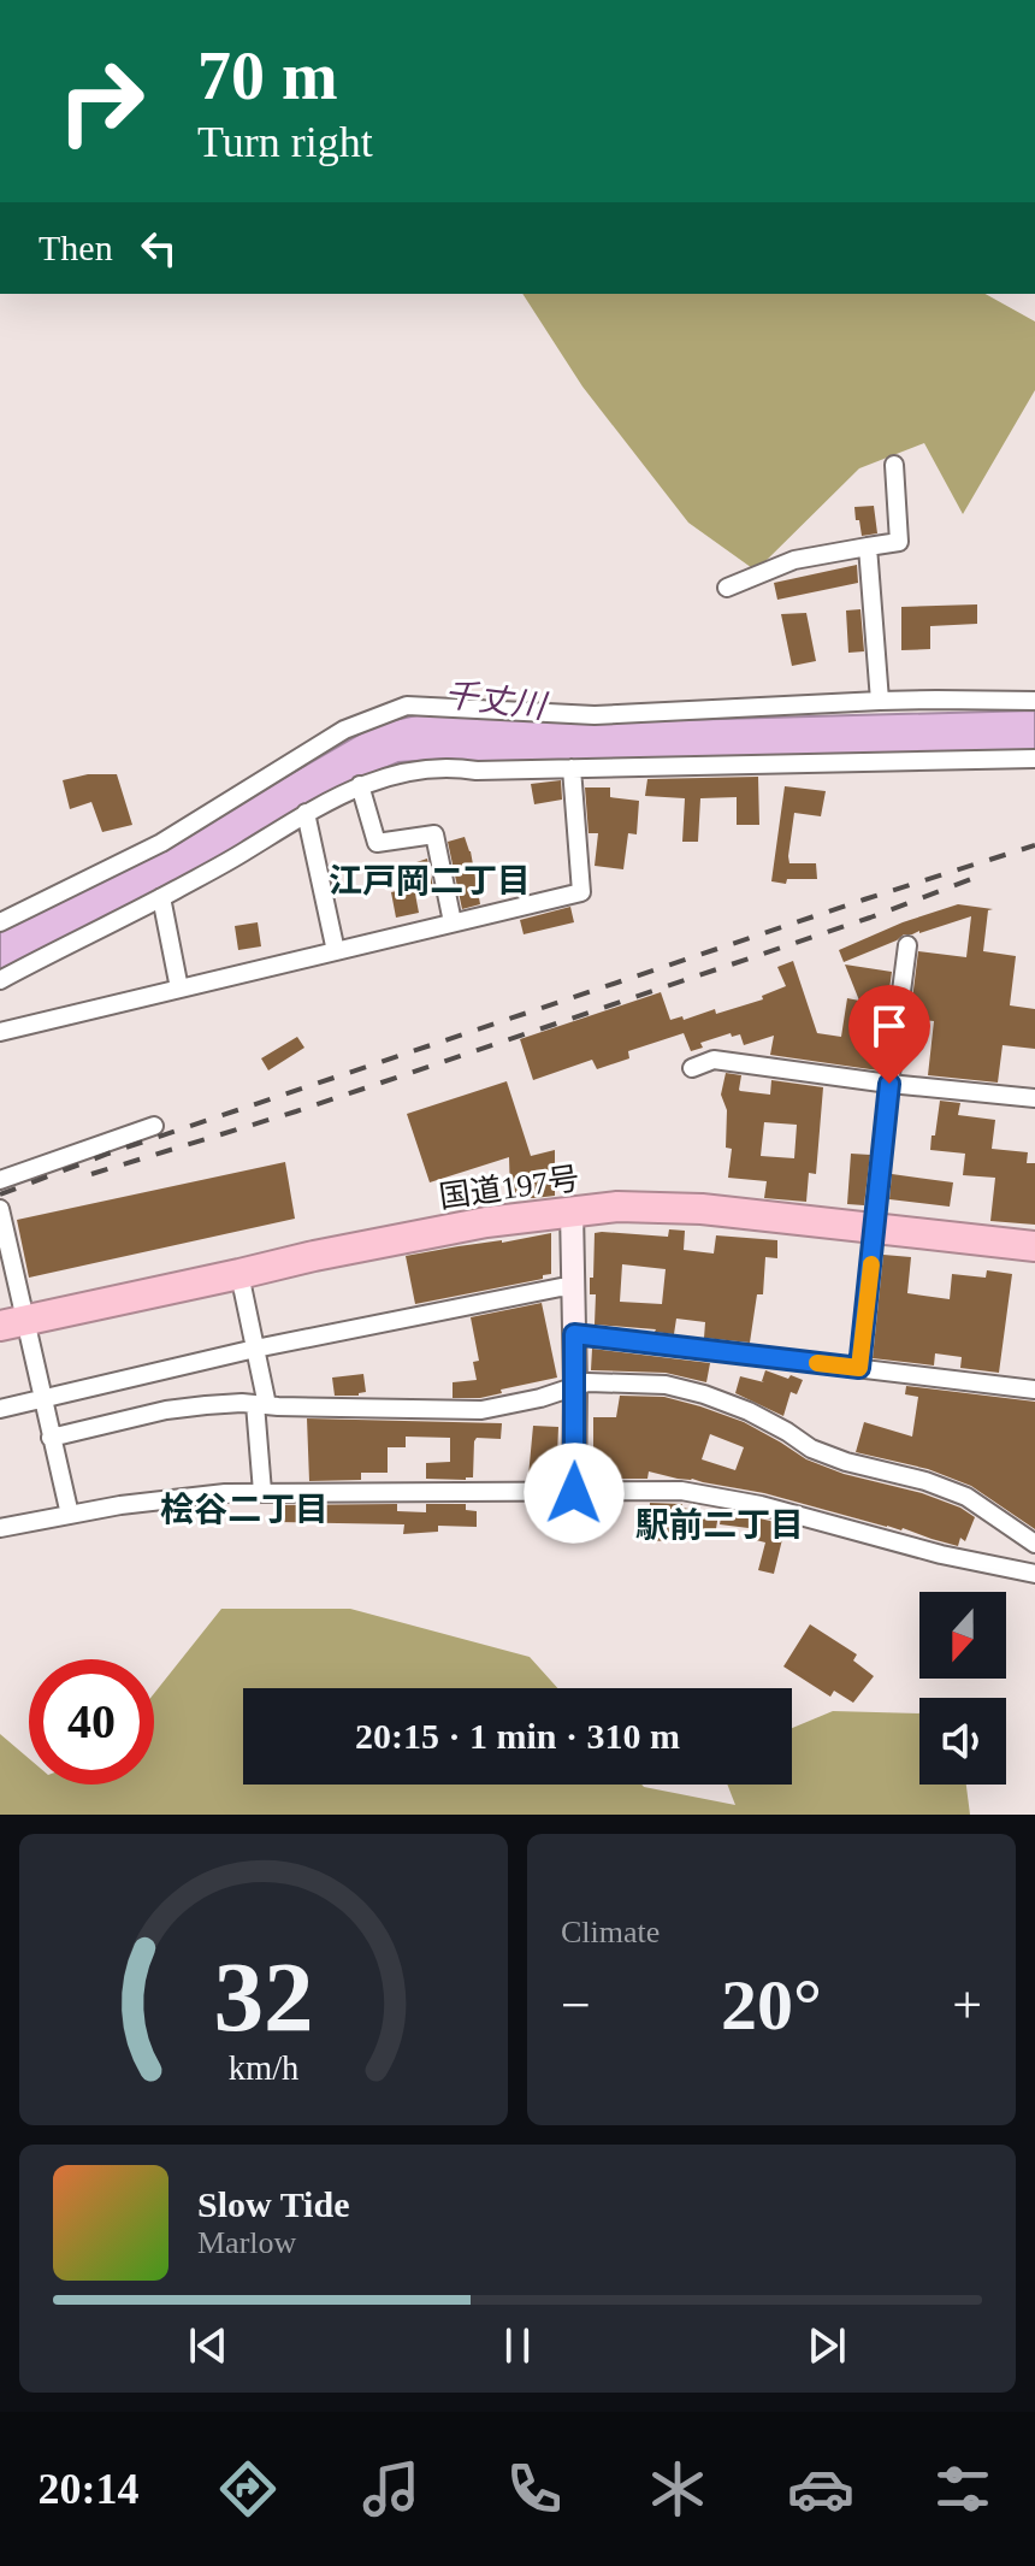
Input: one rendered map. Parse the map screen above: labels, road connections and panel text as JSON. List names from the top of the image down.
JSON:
{
  "streets": {
    "highway": ["国道197号"]
  },
  "districts": ["江戸岡二丁目", "桧谷二丁目", "駅前二丁目"],
  "water": ["千丈川"],
  "north": "bottom",
  "page": {
    "turn": ["70 m", "Turn right"],
    "then": "Then",
    "limit": "40",
    "trip": "20:15 · 1 min · 310 m",
    "tile": "Climate",
    "heat": ["−", "20°", "+"],
    "song": ["Slow Tide", "Marlow"],
    "tabs": "20:14",
    "gauge": ["32", "km/h"]
  }
}
